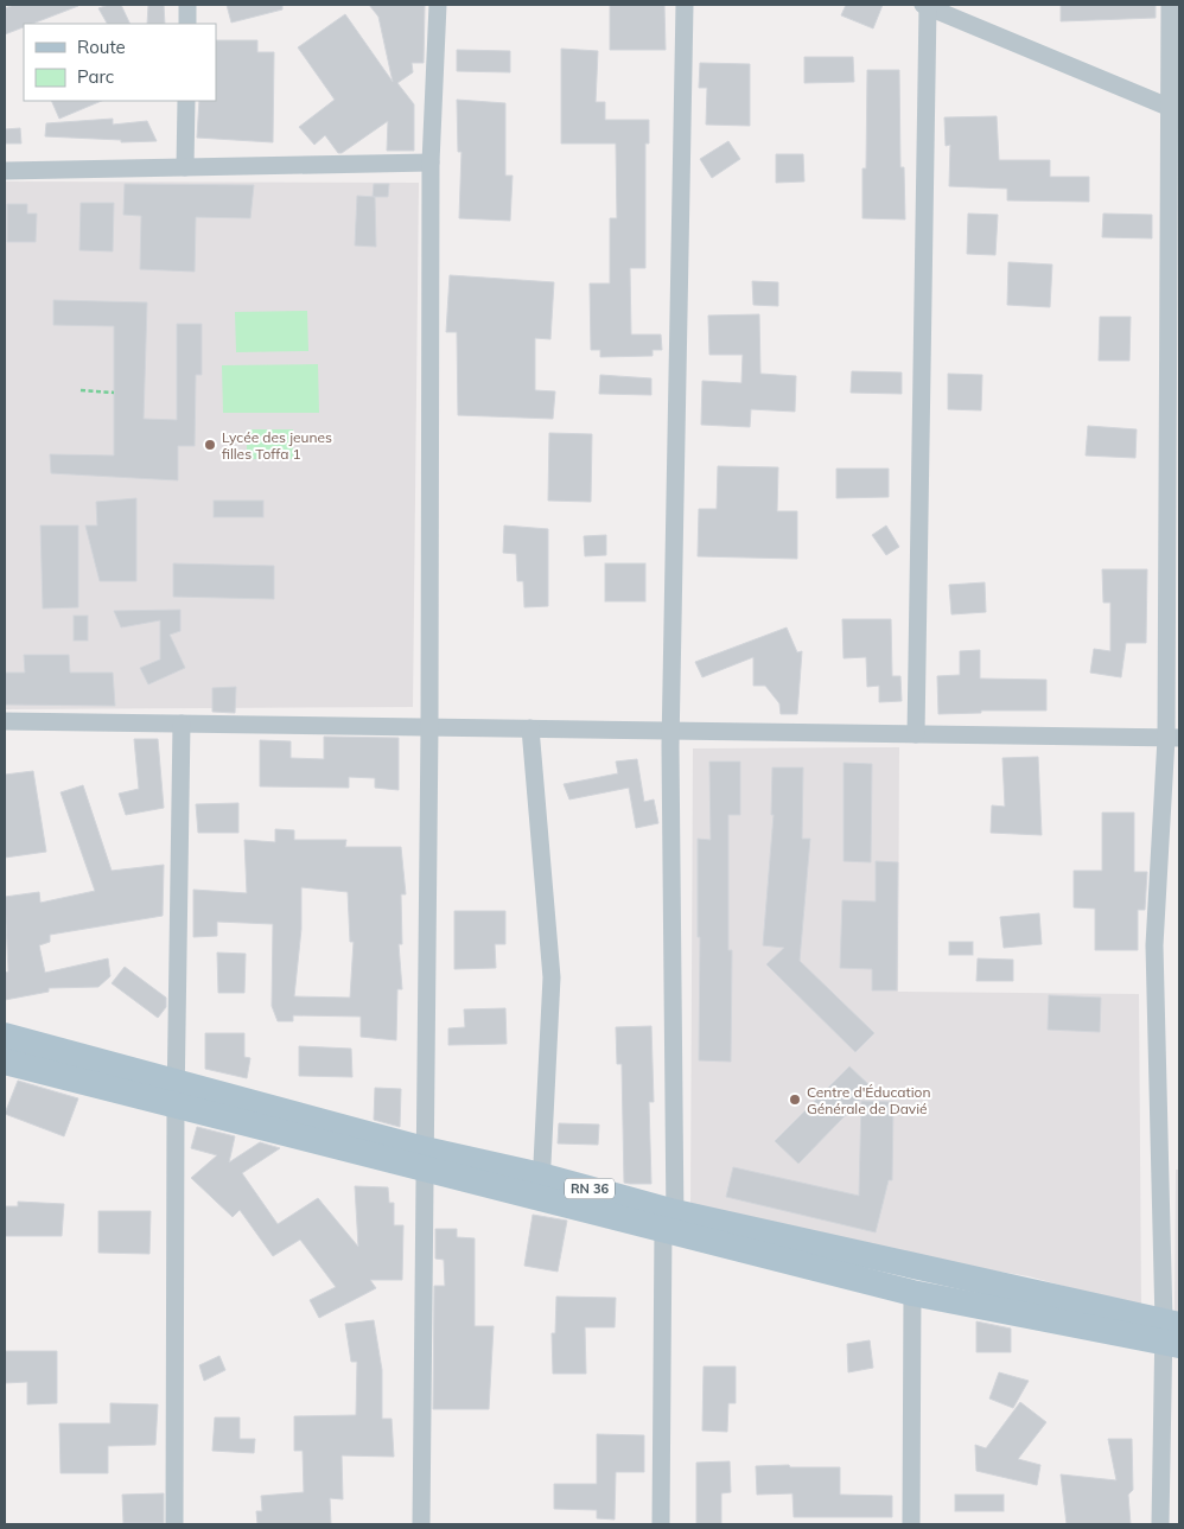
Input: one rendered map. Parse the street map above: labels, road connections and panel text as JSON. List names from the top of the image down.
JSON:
{
  "streets": {
    "main road": ["RN 36"]
  },
  "places": ["Lycée des jeunes filles Toffa 1", "Centre d'Éducation Générale de Davié"],
  "legend": ["Route", "Parc"]
}
